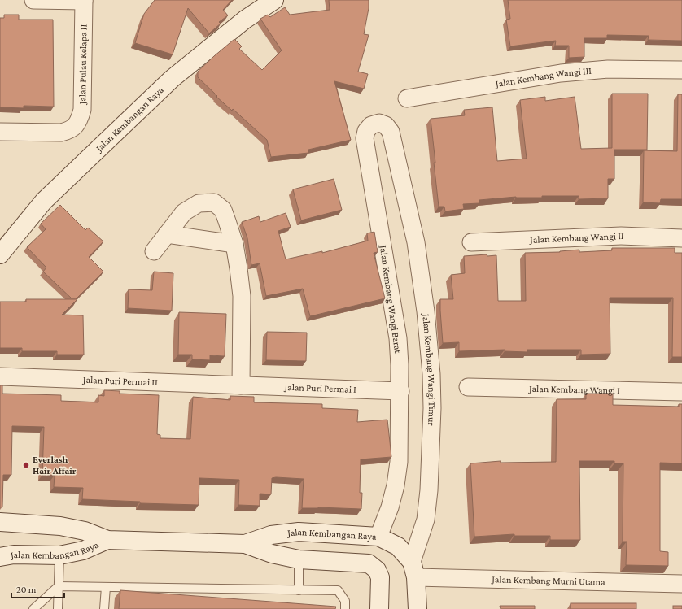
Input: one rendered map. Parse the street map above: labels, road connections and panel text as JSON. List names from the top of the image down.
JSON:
{
  "streets": {
    "main road": ["Jalan Kembangan Raya", "Jalan Kembang Wangi Timur"],
    "street": [
      "Jalan Pulau Kelapa II",
      "Jalan Kembang Wangi III",
      "Jalan Kembang Wangi II",
      "Jalan Kembang Wangi Barat",
      "Jalan Puri Permai II",
      "Jalan Puri Permai I",
      "Jalan Kembang Wangi I",
      "Jalan Kembang Murni Utama"
    ]
  },
  "crossings": [
    ["Jalan Kembangan Raya", "Jalan Kembang Wangi Barat"],
    ["Jalan Kembangan Raya", "Jalan Kembang Wangi Timur"],
    ["Jalan Kembangan Raya", "Jalan Kembang Murni Utama"],
    ["Jalan Kembang Wangi Barat", "Jalan Kembang Wangi Timur"],
    ["Jalan Kembang Wangi Barat", "Jalan Puri Permai I"],
    ["Jalan Kembang Wangi Timur", "Jalan Kembang Murni Utama"],
    ["Jalan Puri Permai II", "Jalan Puri Permai I"]
  ],
  "places": ["Everlash Hair Affair"],
  "scale_bar": "20 m"
}
